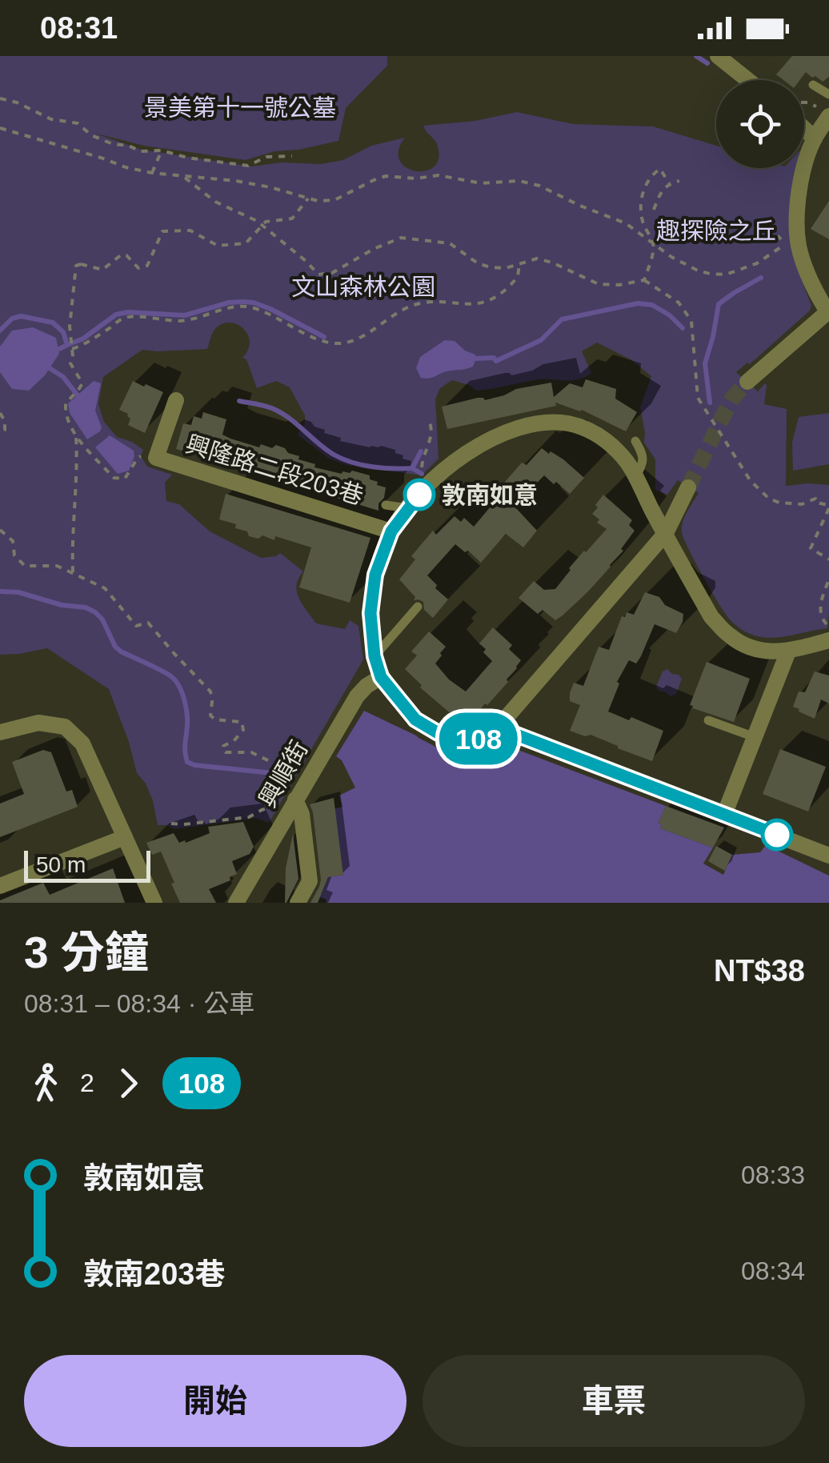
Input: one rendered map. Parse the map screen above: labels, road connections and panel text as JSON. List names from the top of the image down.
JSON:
{
  "streets": {
    "street": ["興隆路二段203巷", "興順街"]
  },
  "parks": ["景美第十一號公墓", "趣探險之丘", "文山森林公園"],
  "places": ["敦南如意"],
  "lines": ["bus line 108"],
  "scale_bar": "50 m",
  "page": {
    "status": "08:31",
    "on_map": "108",
    "scale": "50 m",
    "heading": ["3 分鐘", "08:31 – 08:34 · 公車", "NT$38"],
    "legs": ["2", "108"],
    "list": [
      {
        "name": "敦南如意",
        "value": "08:33"
      },
      {
        "name": "敦南203巷",
        "value": "08:34"
      }
    ],
    "buttons": ["開始", "車票"]
  }
}
